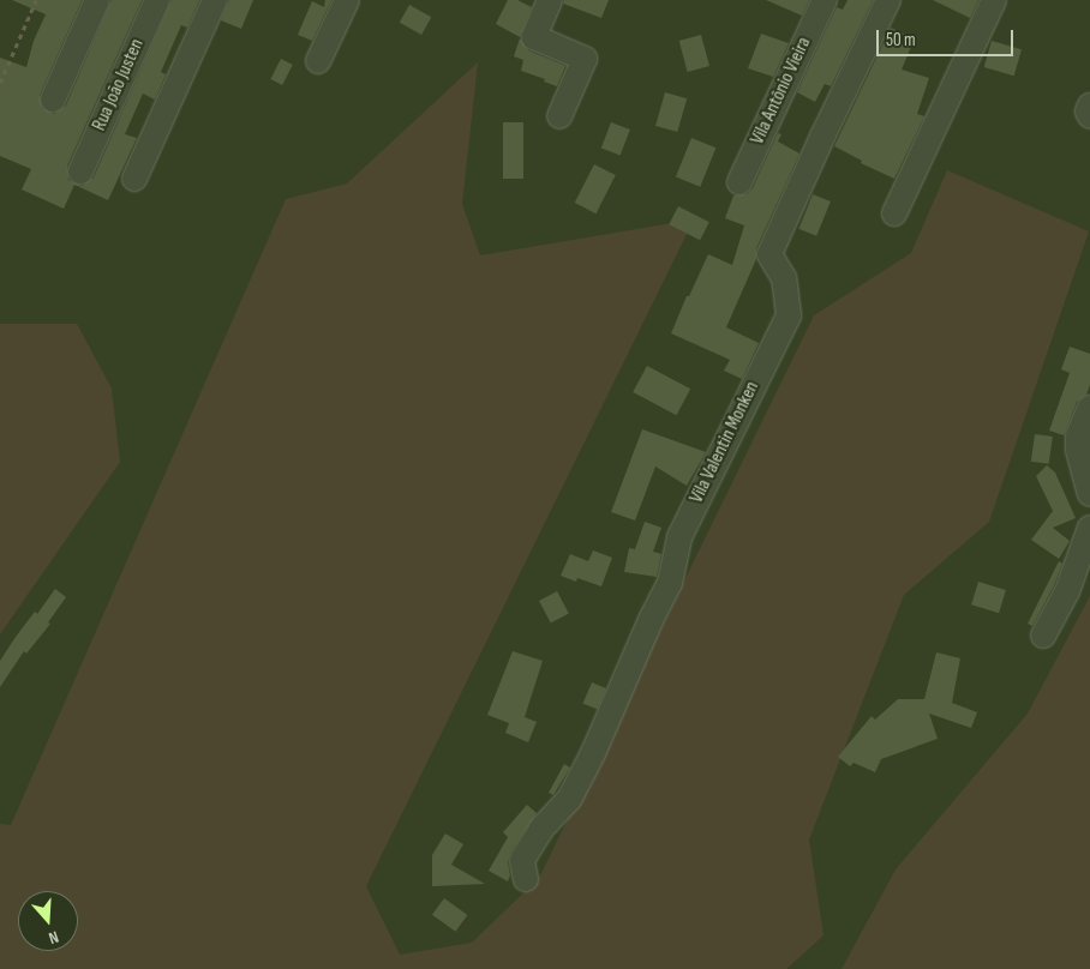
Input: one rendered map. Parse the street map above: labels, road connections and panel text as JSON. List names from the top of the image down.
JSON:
{
  "streets": {
    "street": ["Rua João Justen", "Vila Antônio Vieira", "Vila Valentin Monken"]
  },
  "scale_bar": "50 m",
  "north": "bottom"
}
